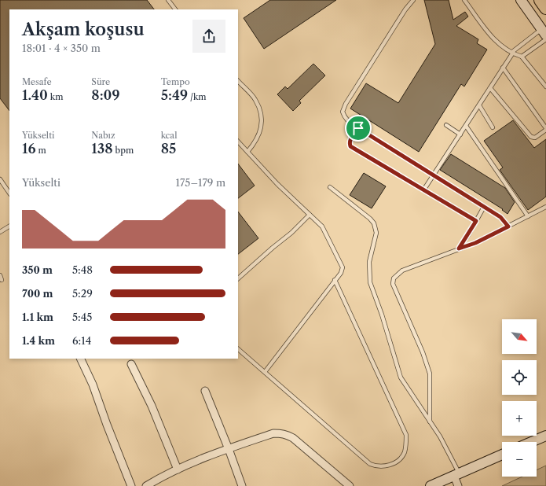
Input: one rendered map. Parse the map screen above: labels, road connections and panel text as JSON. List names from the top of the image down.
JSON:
{
  "north": "bottom right",
  "page": {
    "heading": ["Akşam koşusu", "18:01 · 4 × 350 m"],
    "stats": [
      ["Mesafe", "1.40 km"],
      ["Süre", "8:09"],
      ["Tempo", "5:49 /km"],
      ["Yükselti", "16 m"],
      ["Nabız", "138 bpm"],
      ["kcal", "85"]
    ],
    "chart": ["Yükselti", "175–179 m"],
    "list": [
      {
        "name": "350 m",
        "note": "5:48"
      },
      {
        "name": "700 m",
        "note": "5:29"
      },
      {
        "name": "1.1 km",
        "note": "5:45"
      },
      {
        "name": "1.4 km",
        "note": "6:14"
      }
    ],
    "map_buttons": ["+", "−"]
  }
}
